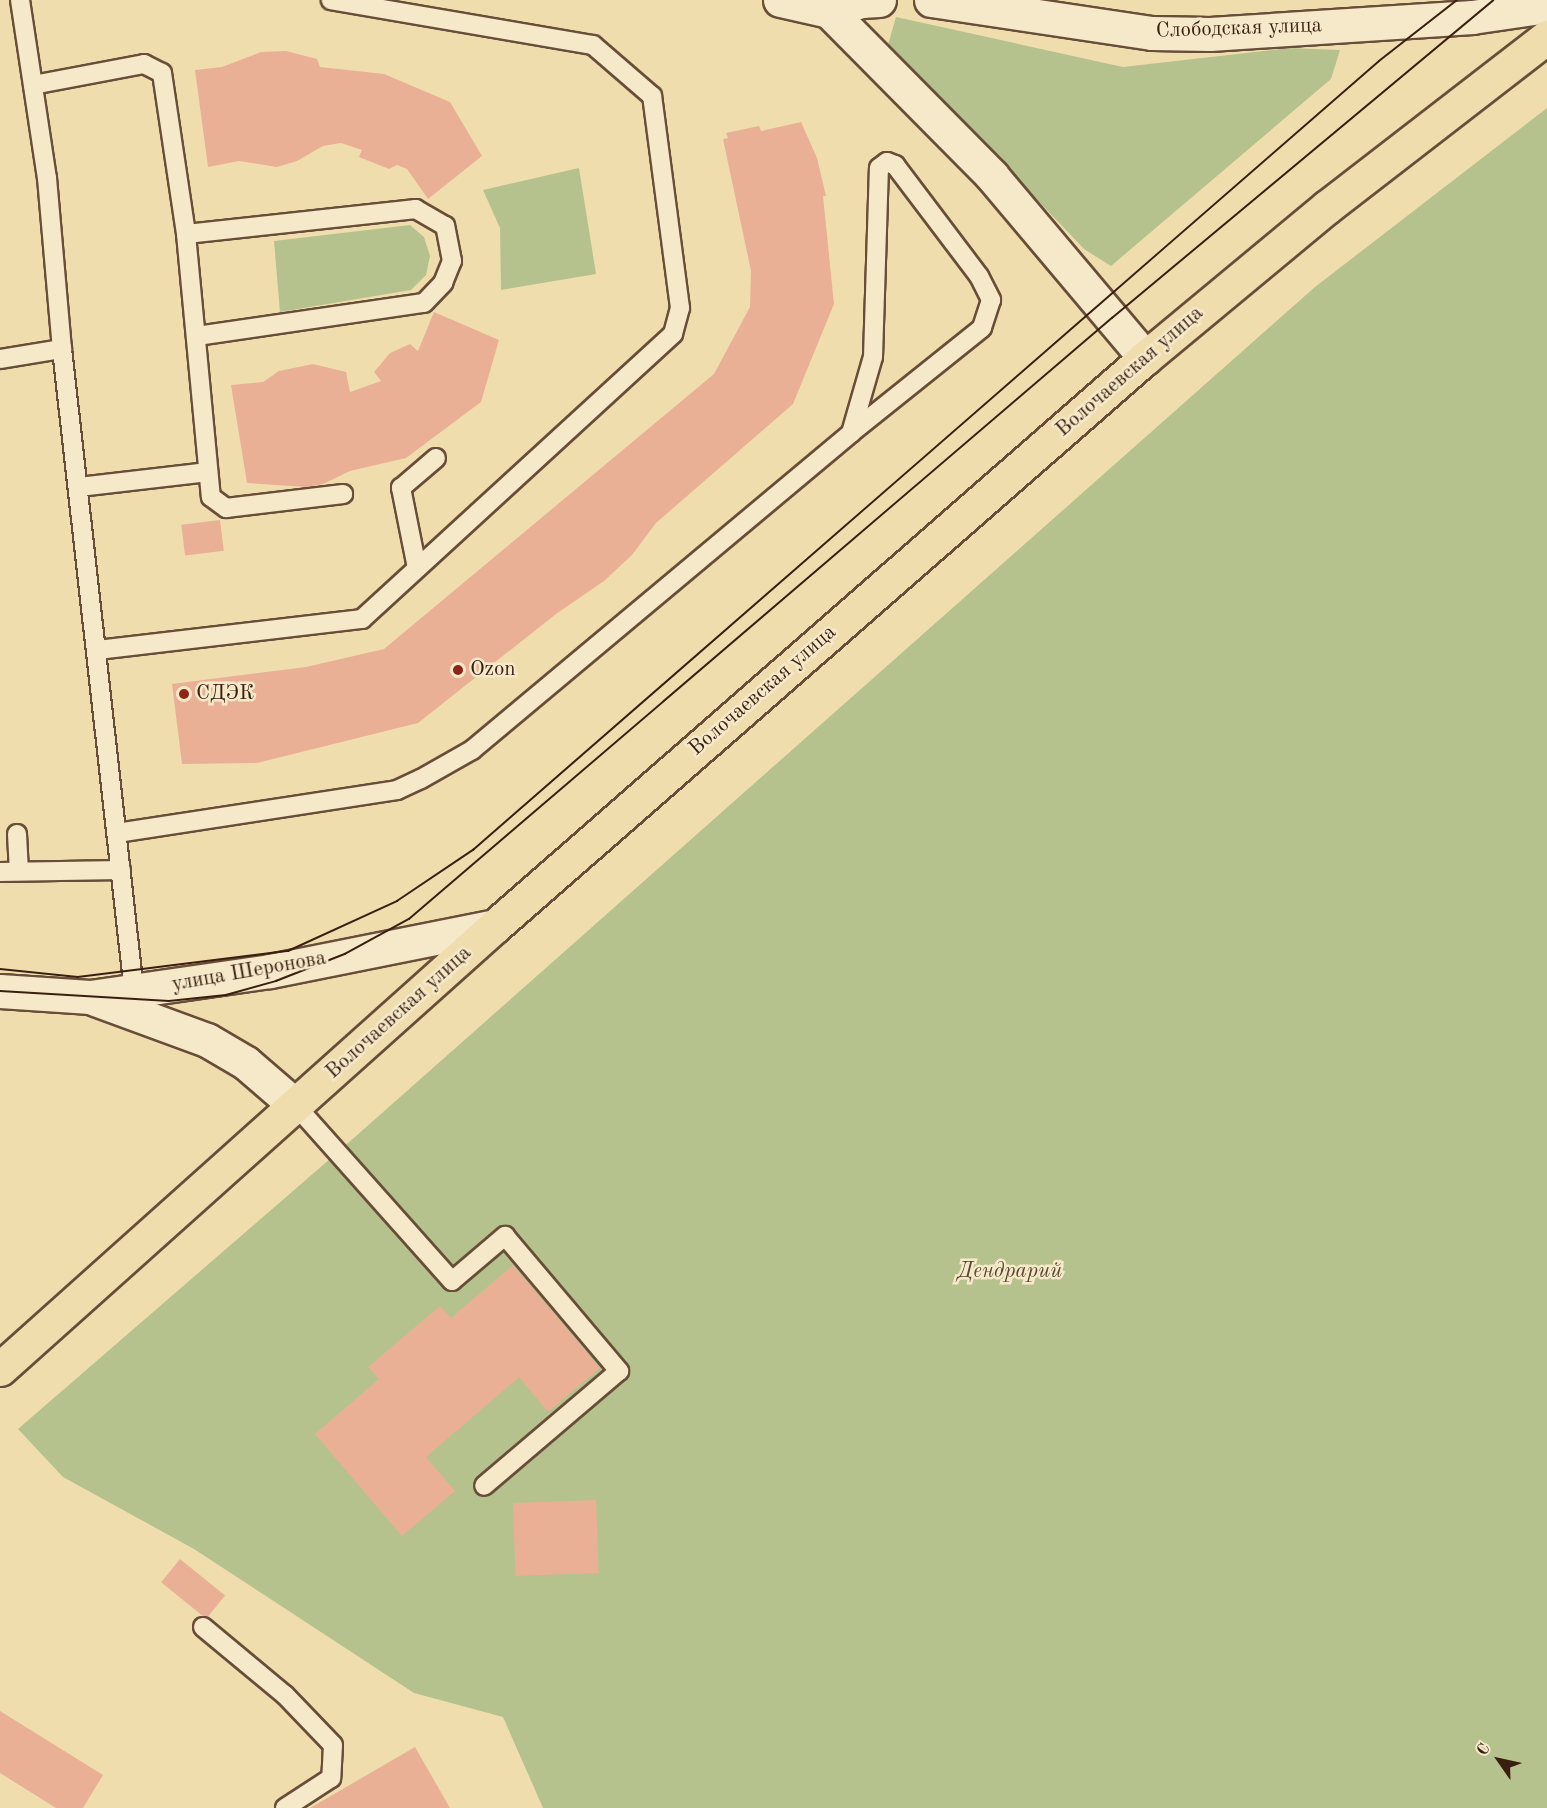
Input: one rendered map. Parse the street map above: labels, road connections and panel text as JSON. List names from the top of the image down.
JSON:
{
  "streets": {
    "main road": ["Волочаевская улица"],
    "street": ["Слободская улица", "улица Шеронова"]
  },
  "crossings": [
    ["Волочаевская улица", "улица Шеронова"]
  ],
  "parks": ["Дендрарий"],
  "places": ["Ozon", "СДЭК"],
  "north": "top left"
}
